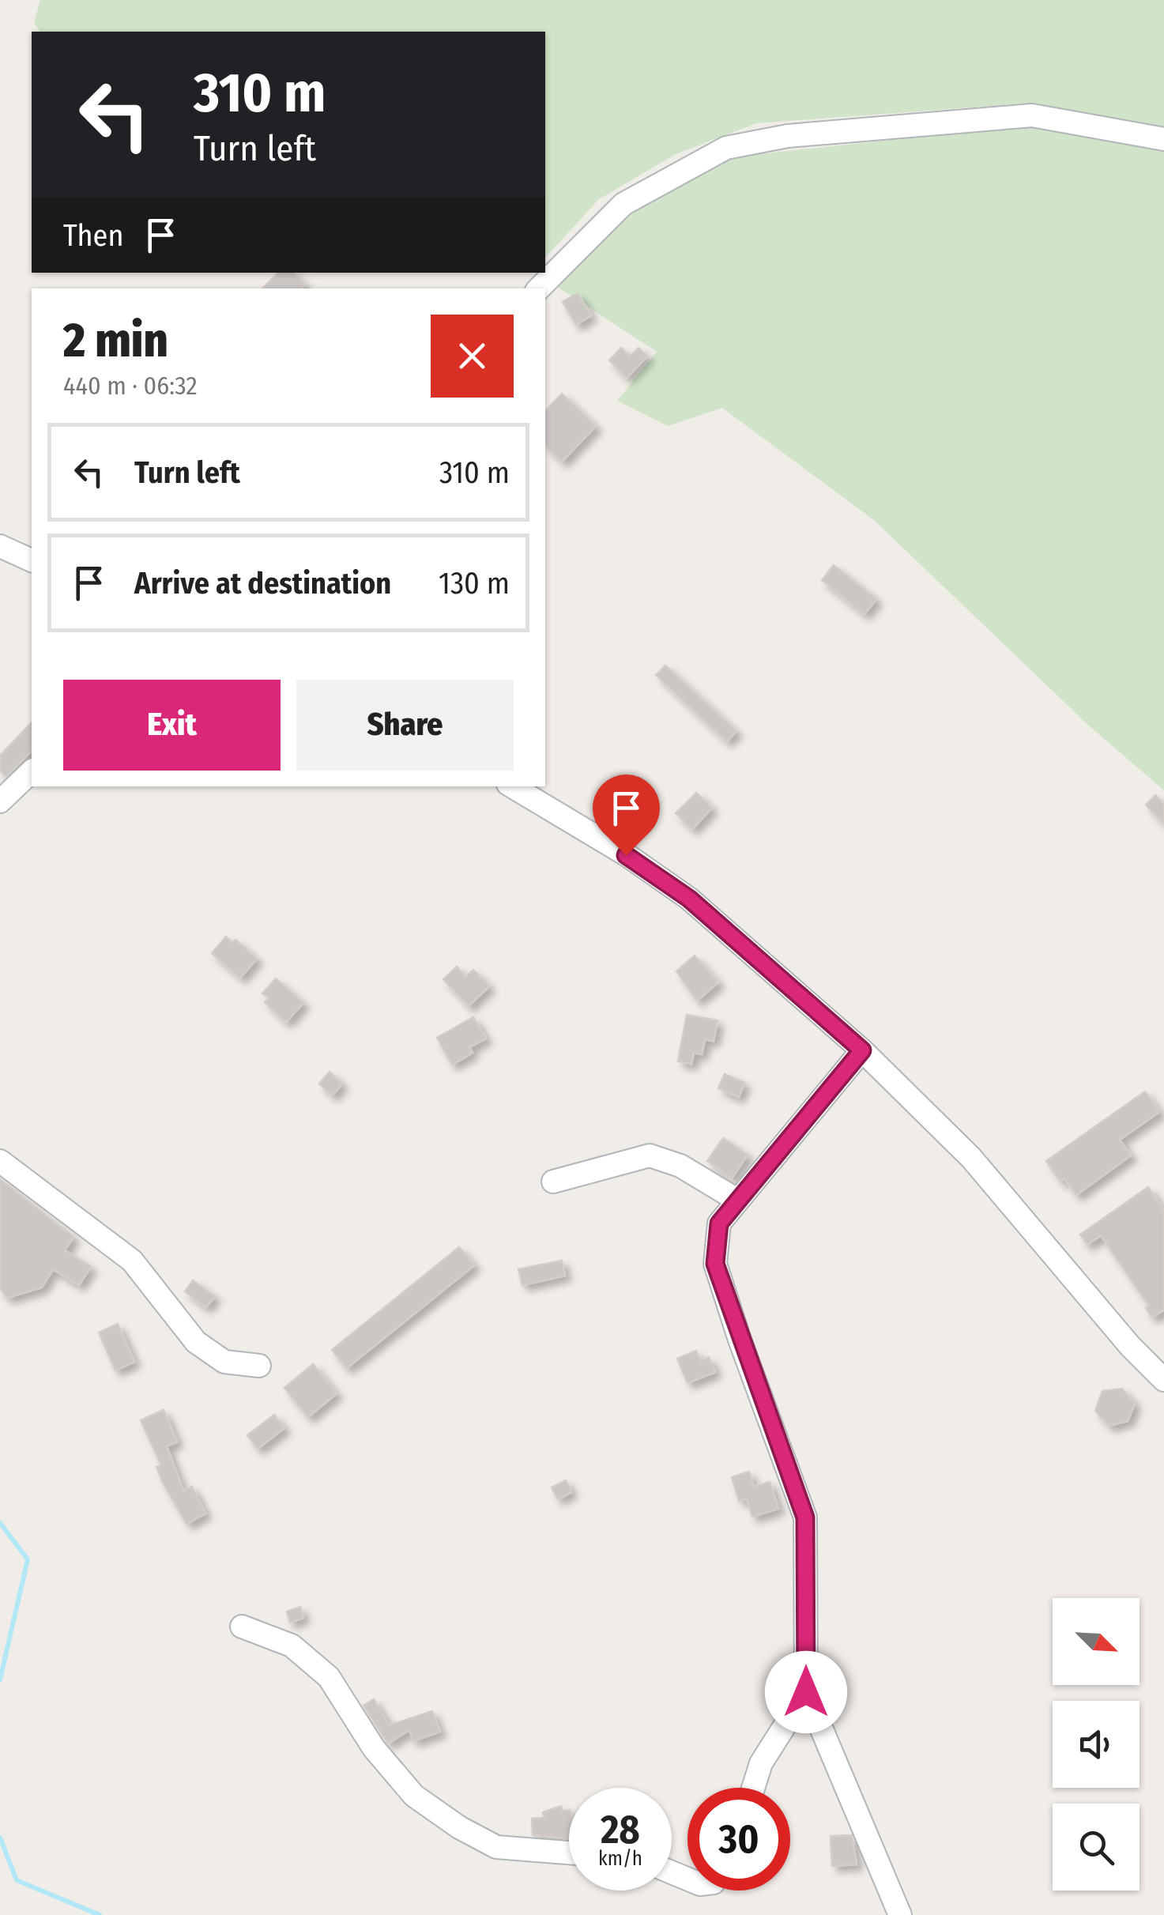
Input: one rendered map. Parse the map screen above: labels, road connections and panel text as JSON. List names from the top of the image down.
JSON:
{
  "north": "bottom right",
  "page": {
    "turn": ["310 m", "Turn left"],
    "then": "Then",
    "heading": ["2 min", "440 m · 06:32"],
    "list": [
      {
        "name": "Turn left",
        "value": "310 m"
      },
      {
        "name": "Arrive at destination",
        "value": "130 m"
      }
    ],
    "buttons": ["Exit", "Share"],
    "speed": "28 km/h",
    "limit": "30"
  }
}
